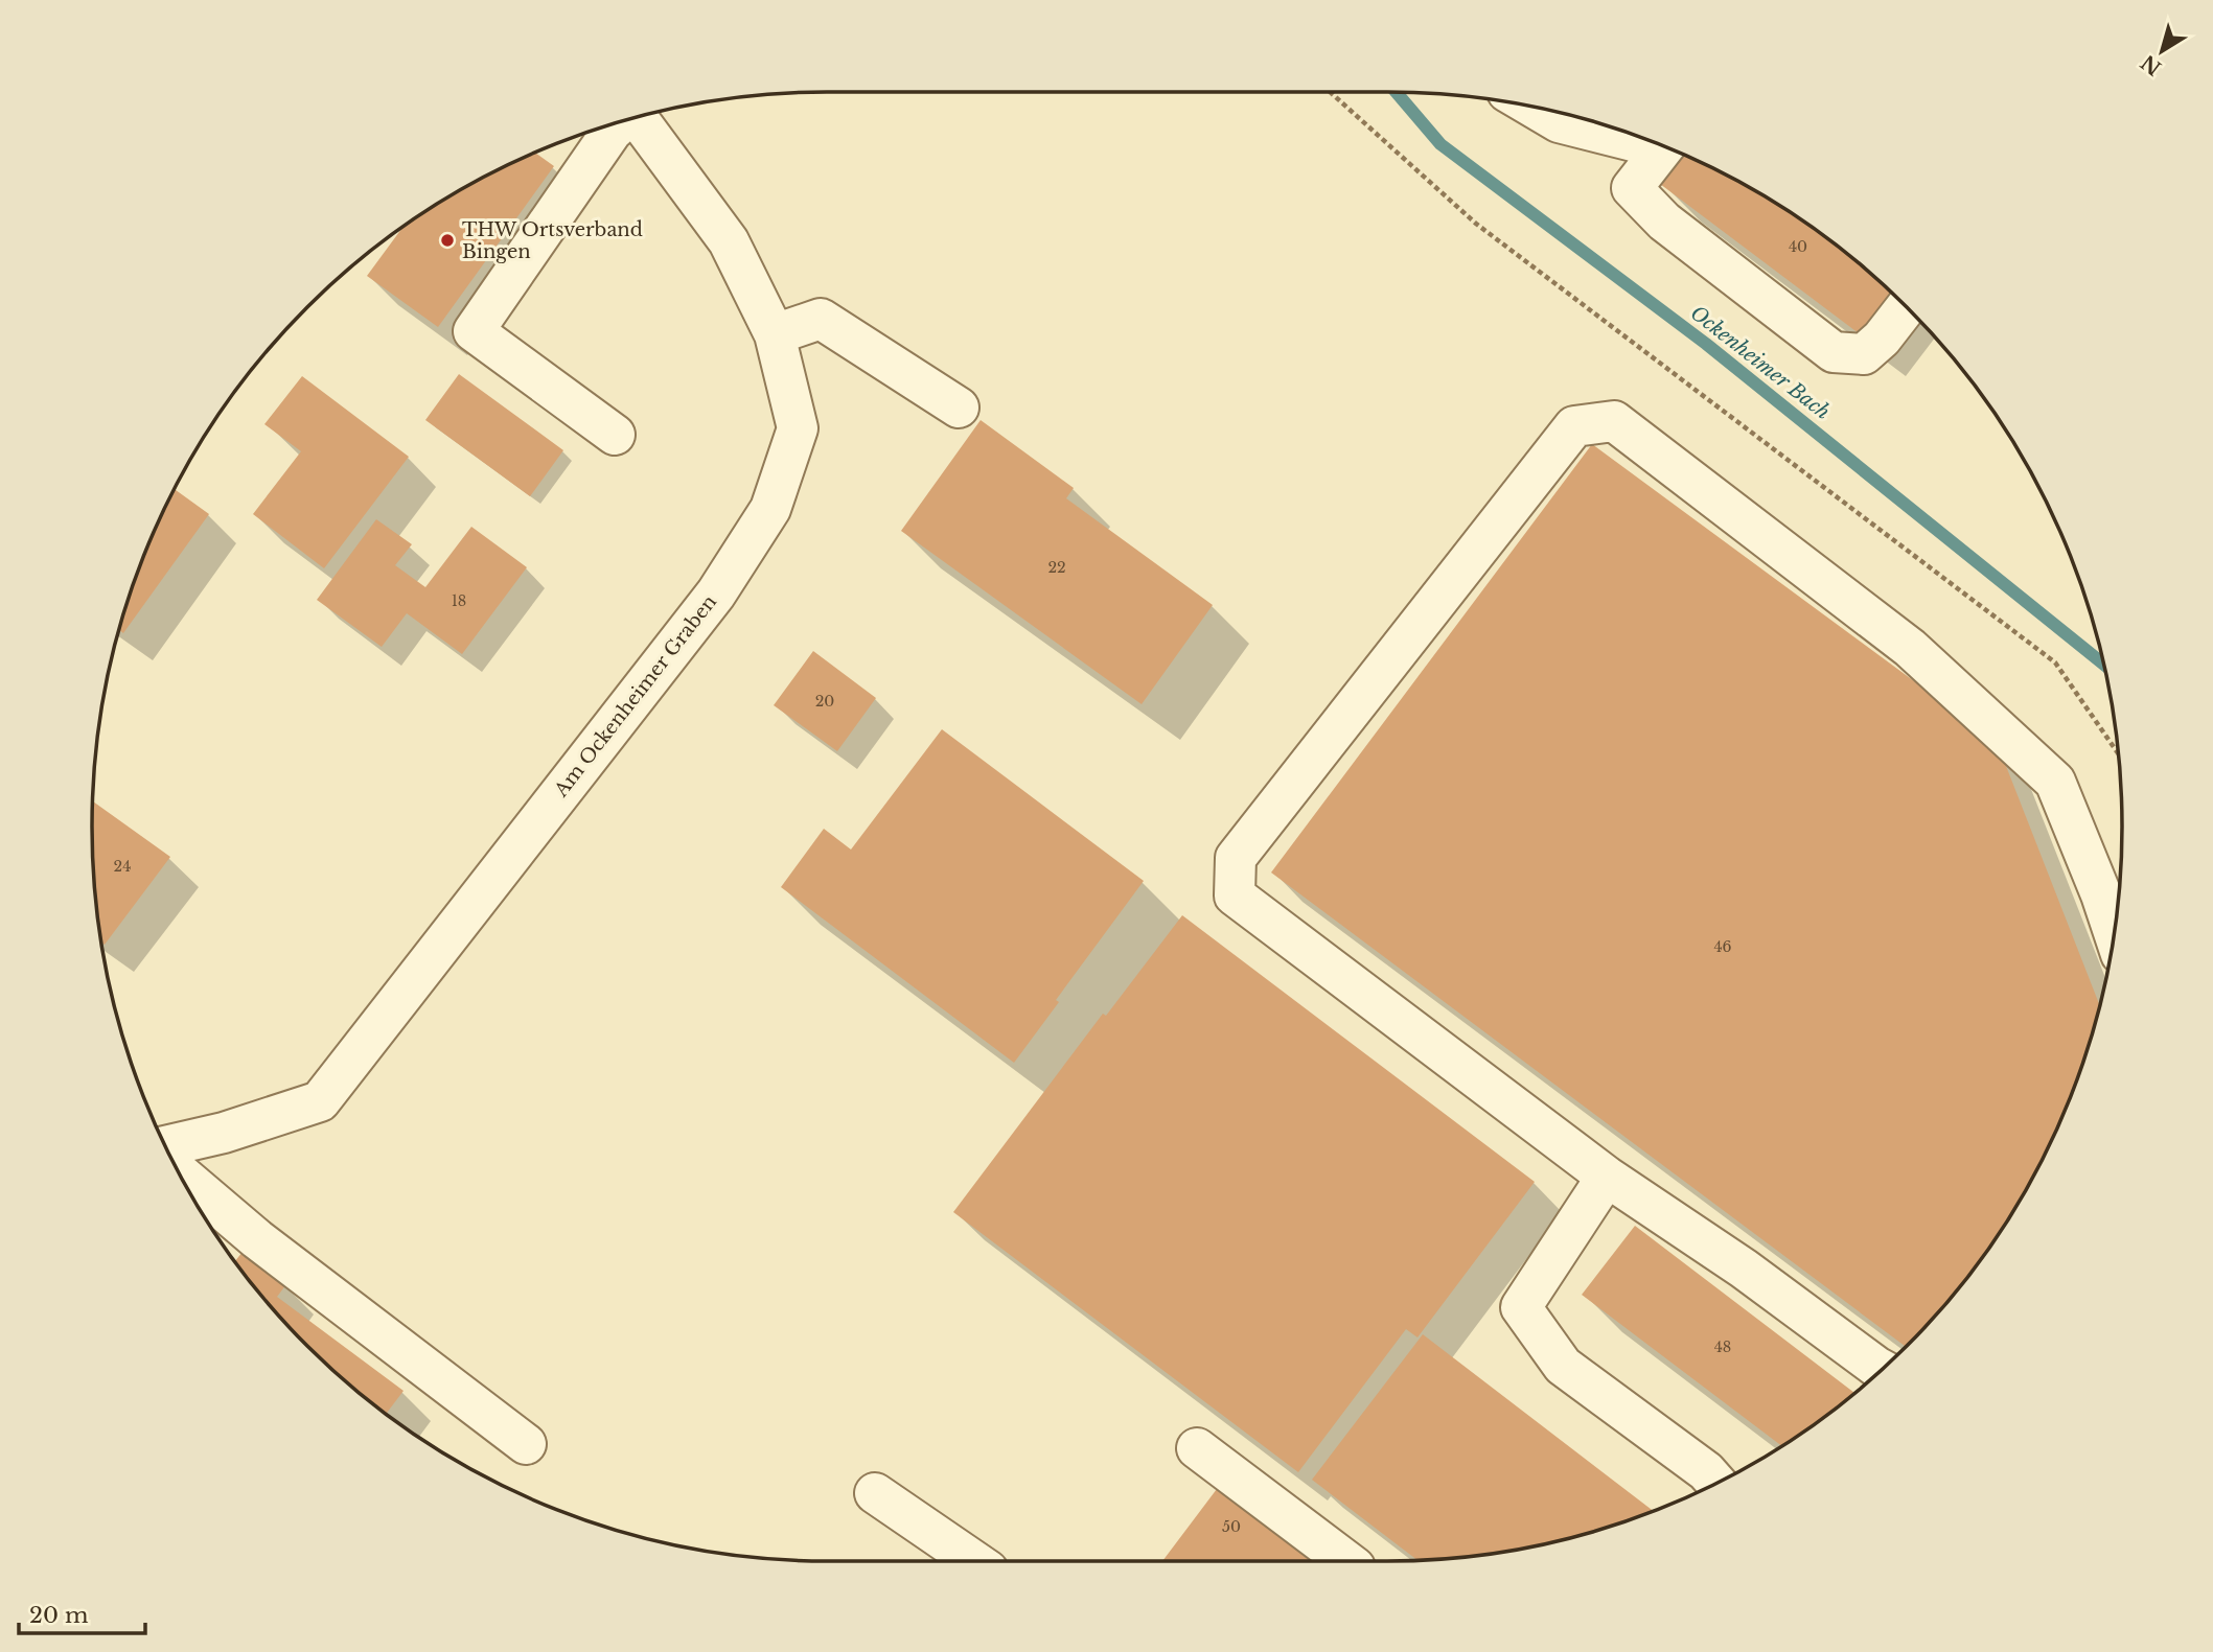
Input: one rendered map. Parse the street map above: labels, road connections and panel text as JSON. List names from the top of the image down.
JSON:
{
  "streets": {
    "street": ["Am Ockenheimer Graben"]
  },
  "water": ["Ockenheimer Bach"],
  "places": ["THW Ortsverband Bingen"],
  "house_numbers": [
    "40",
    "22",
    "18",
    "20",
    "24",
    "46",
    "48",
    "50"
  ],
  "scale_bar": "20 m",
  "north": "bottom left"
}
